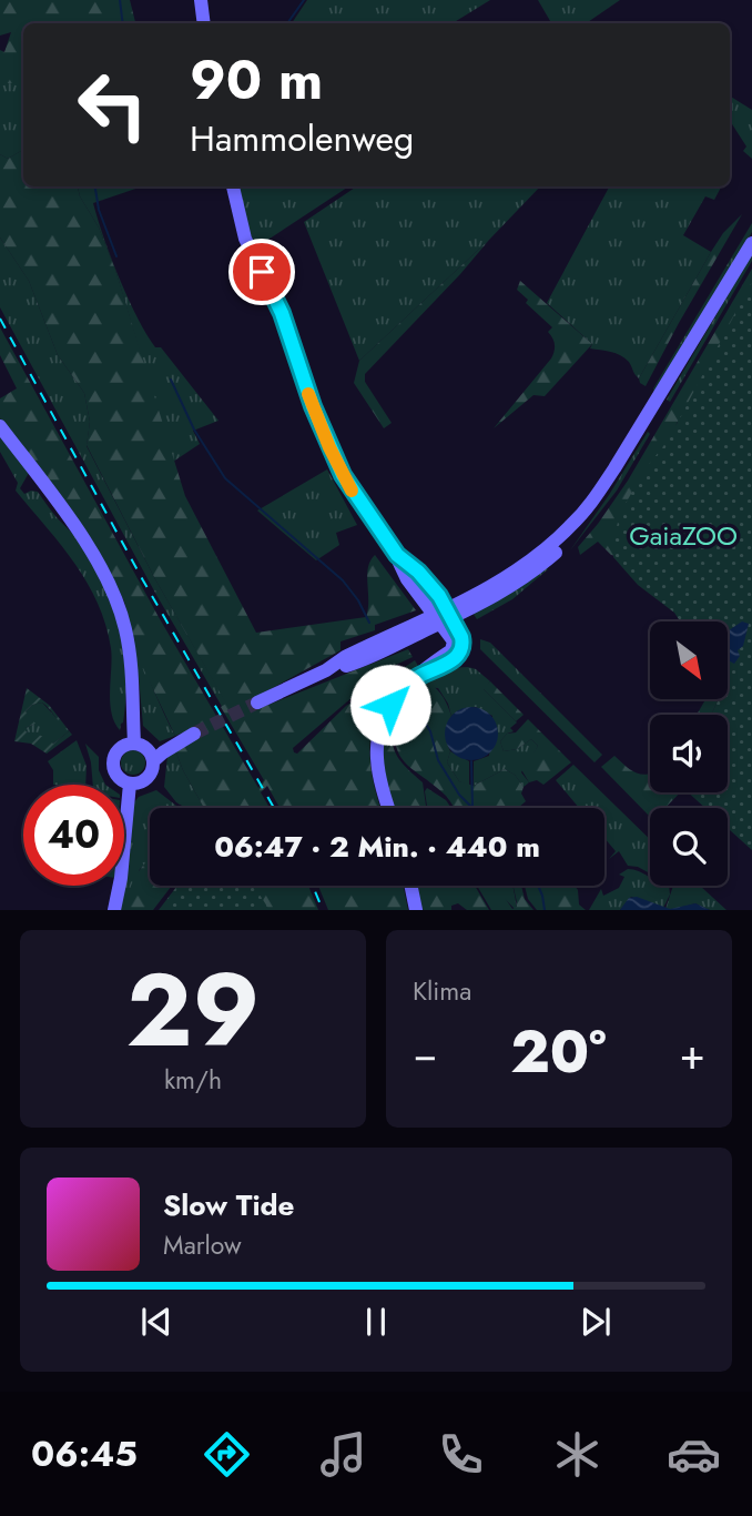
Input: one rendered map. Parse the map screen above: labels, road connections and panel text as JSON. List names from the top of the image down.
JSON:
{
  "parks": ["GaiaZOO"],
  "north": "bottom right",
  "page": {
    "turn": ["90 m", "Hammolenweg"],
    "limit": "40",
    "trip": "06:47 · 2 Min. · 440 m",
    "tile": [
      ["29", "km/h"],
      "Klima"
    ],
    "heat": ["−", "20°", "+"],
    "song": ["Slow Tide", "Marlow"],
    "tabs": "06:45"
  }
}
